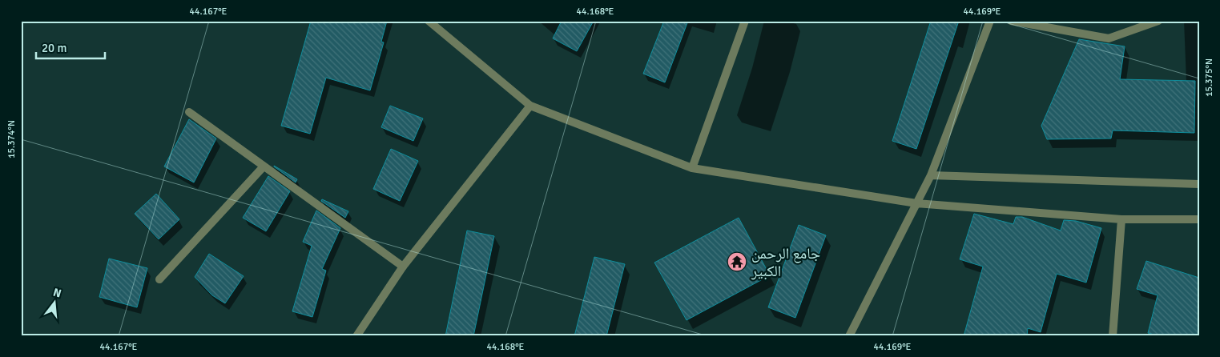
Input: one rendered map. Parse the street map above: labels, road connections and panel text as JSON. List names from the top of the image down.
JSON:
{
  "places": {
    "temple": ["جامع الرحمن الكبير"]
  },
  "scale_bar": "20 m",
  "north": "top",
  "coordinates": [
    "44.167°E",
    "44.168°E",
    "44.169°E",
    "15.375°N",
    "15.374°N"
  ]
}
